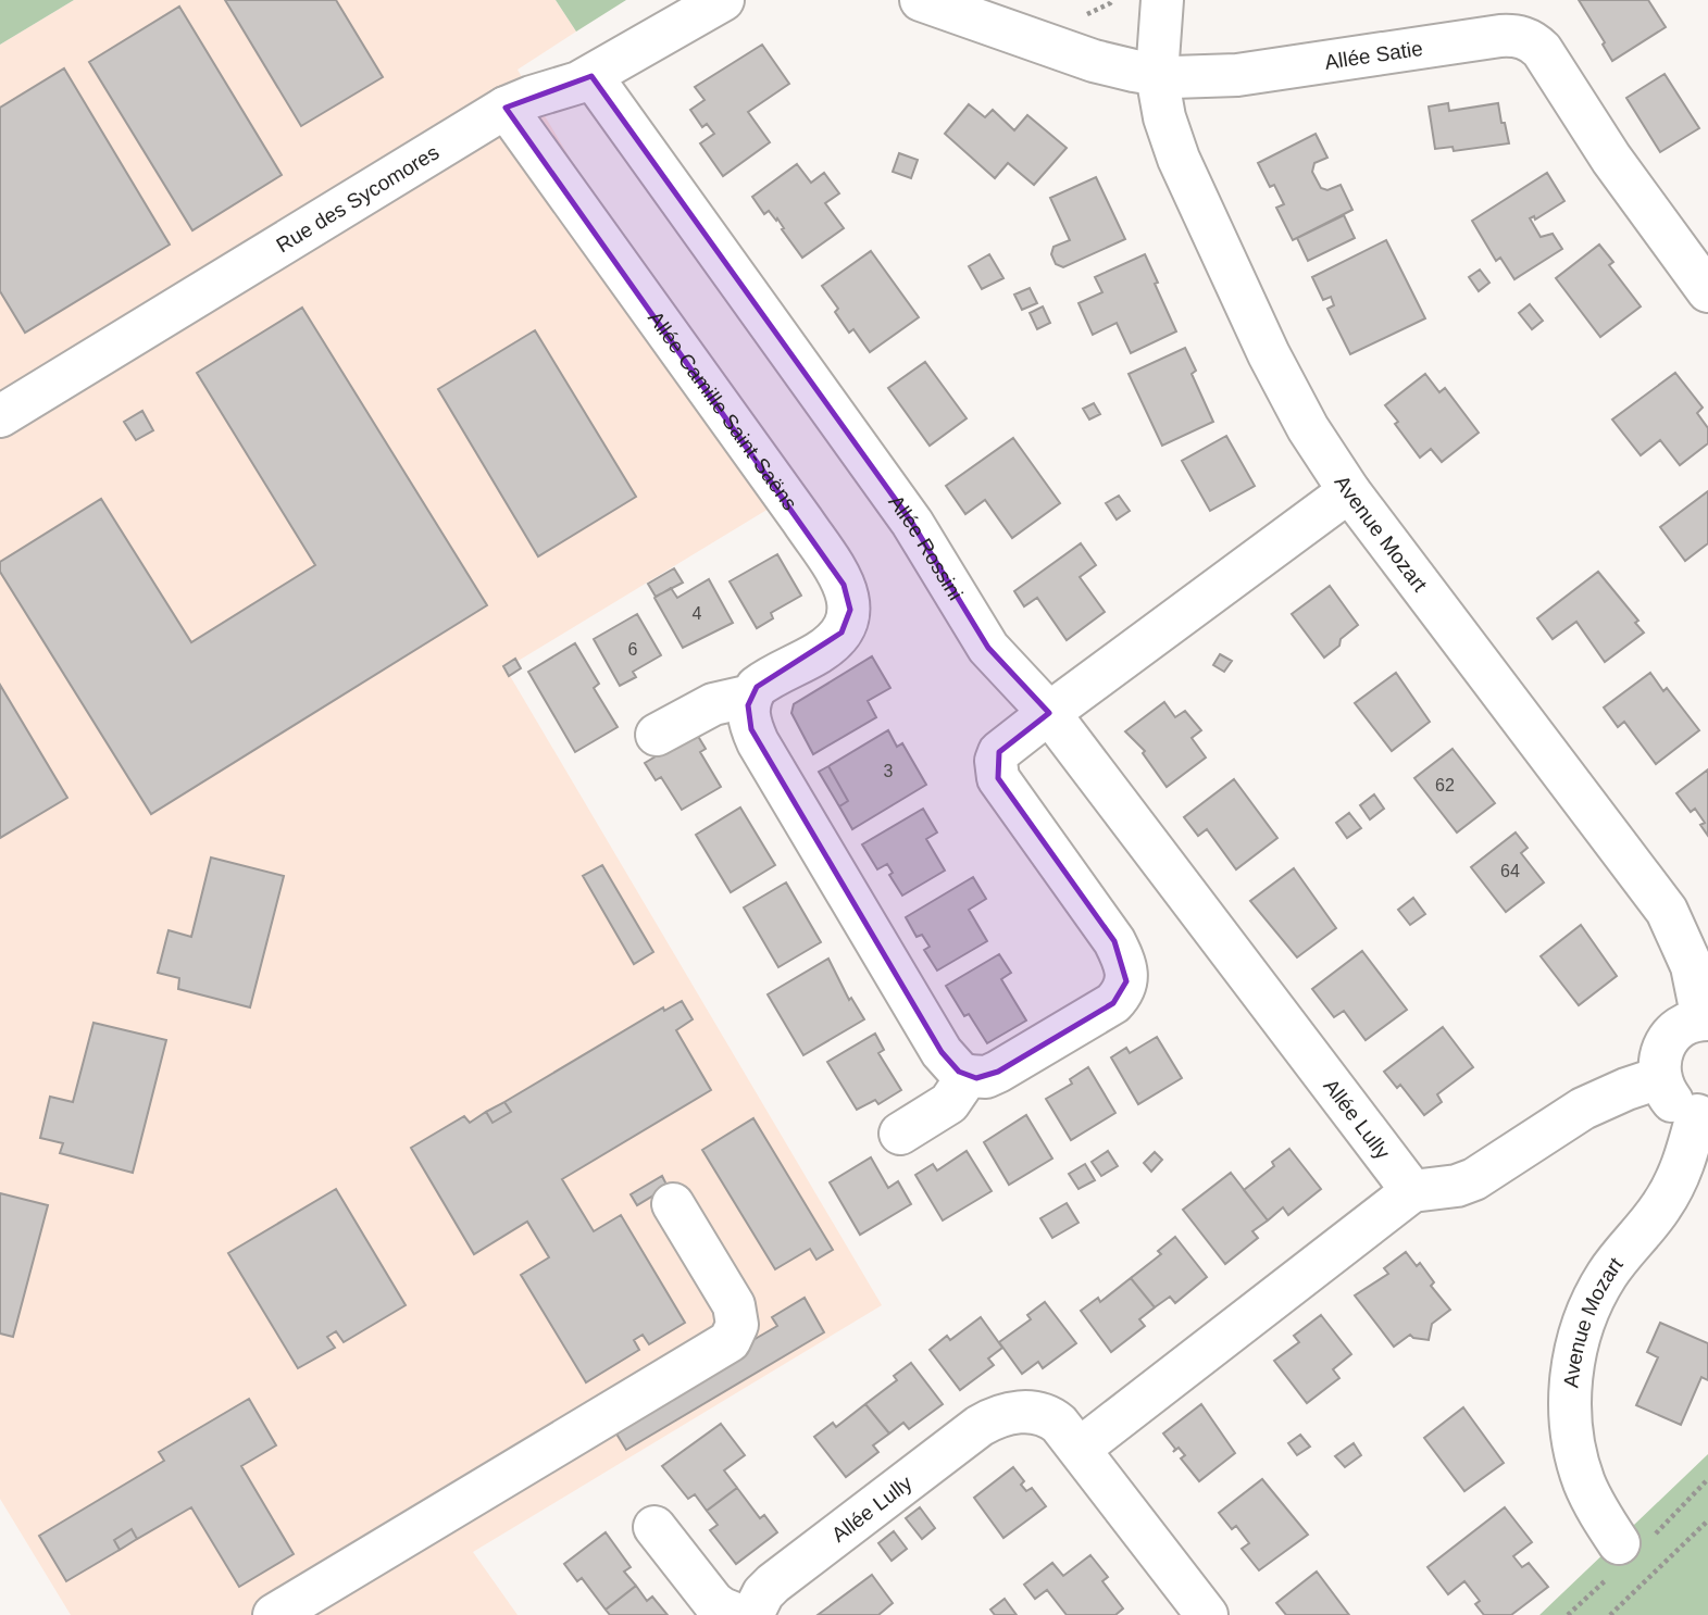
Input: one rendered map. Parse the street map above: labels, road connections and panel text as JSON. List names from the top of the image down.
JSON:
{
  "streets": {
    "street": [
      "Allée Satie",
      "Rue des Sycomores",
      "Allée Camille Saint-Saëns",
      "Avenue Mozart",
      "Allée Rossini",
      "Allée Lully"
    ]
  },
  "crossings": [
    ["Allée Satie", "Avenue Mozart"],
    ["Rue des Sycomores", "Allée Camille Saint-Saëns"],
    ["Rue des Sycomores", "Allée Rossini"],
    ["Allée Rossini", "Allée Lully"]
  ],
  "house_numbers": [
    "4",
    "6",
    "3",
    "62",
    "64"
  ]
}
